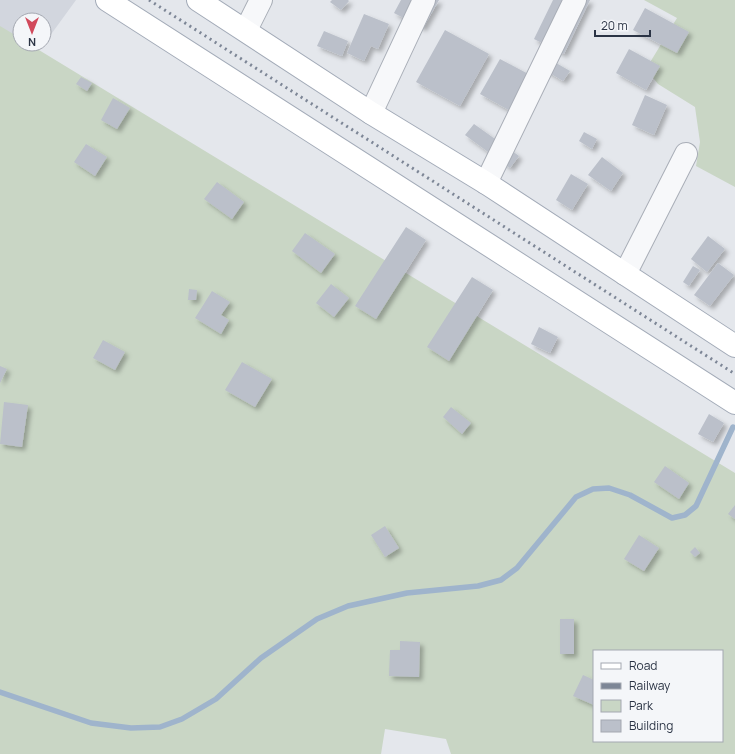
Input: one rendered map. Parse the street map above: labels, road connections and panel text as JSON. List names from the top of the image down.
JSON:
{
  "legend": [
    "Road",
    "Railway",
    "Park",
    "Building"
  ],
  "scale_bar": "20 m",
  "north": "bottom"
}
